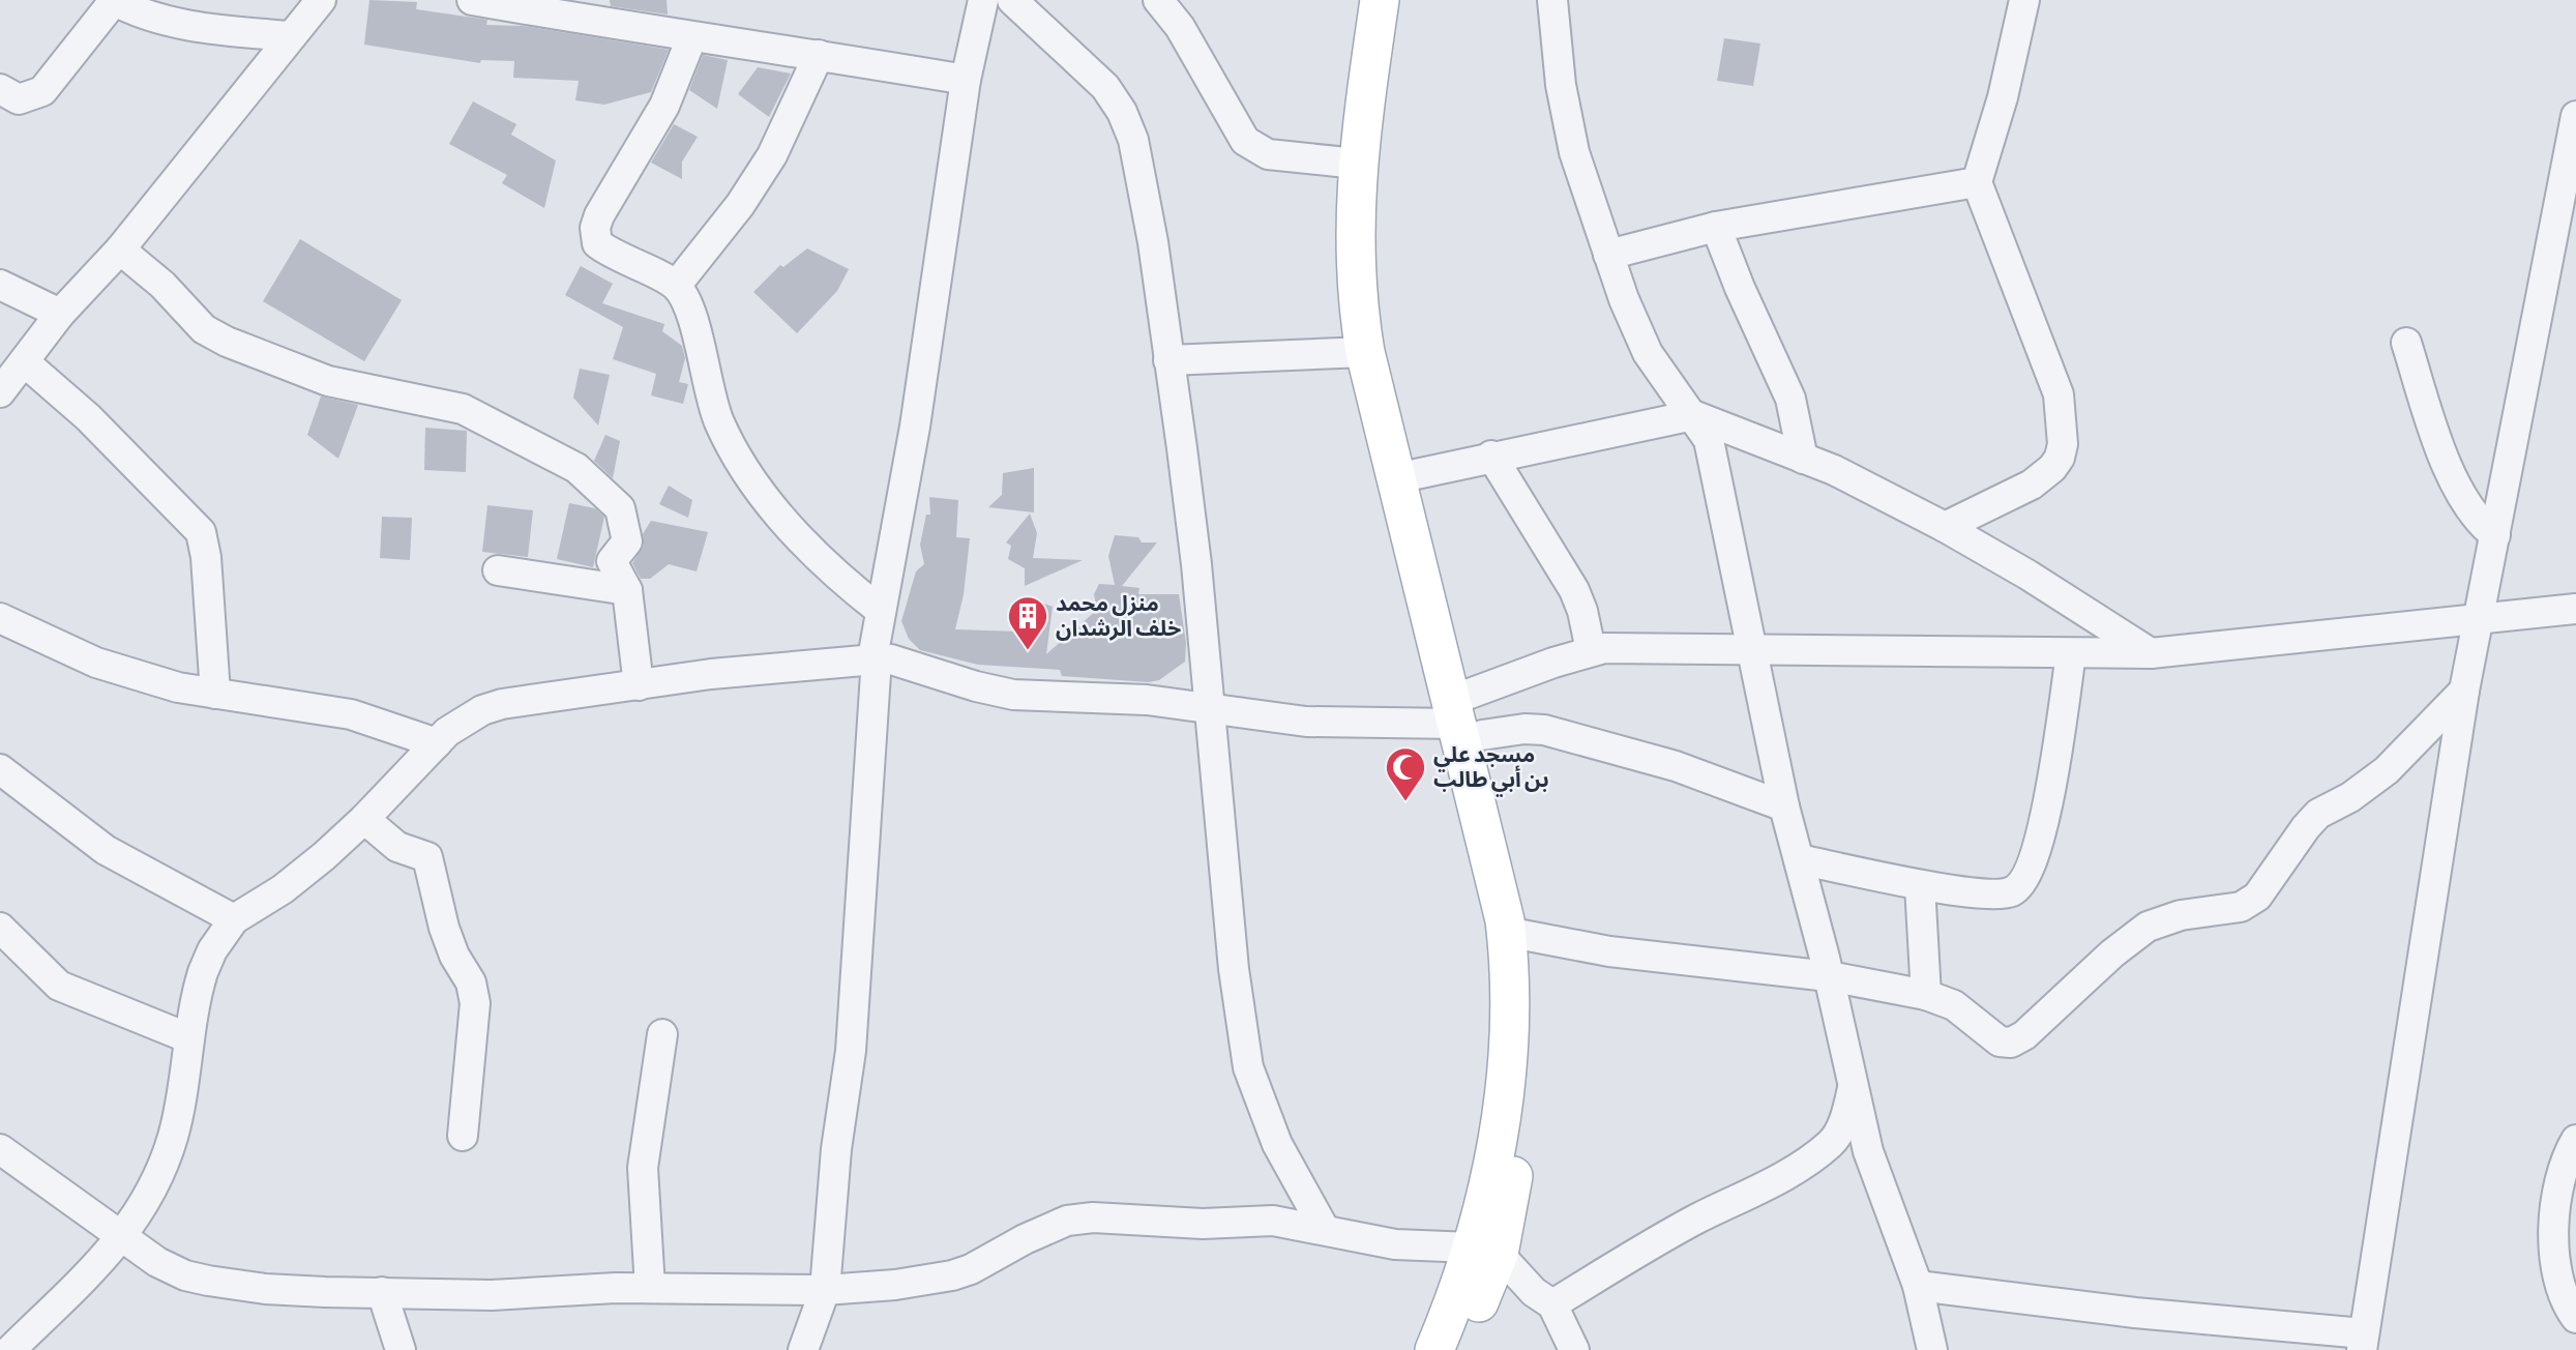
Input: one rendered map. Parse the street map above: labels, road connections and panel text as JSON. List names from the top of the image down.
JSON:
{
  "places": {
    "building": ["منزل محمد خلف الرشدان"],
    "mosque": ["مسجد علي بن أبي طالب"]
  }
}
